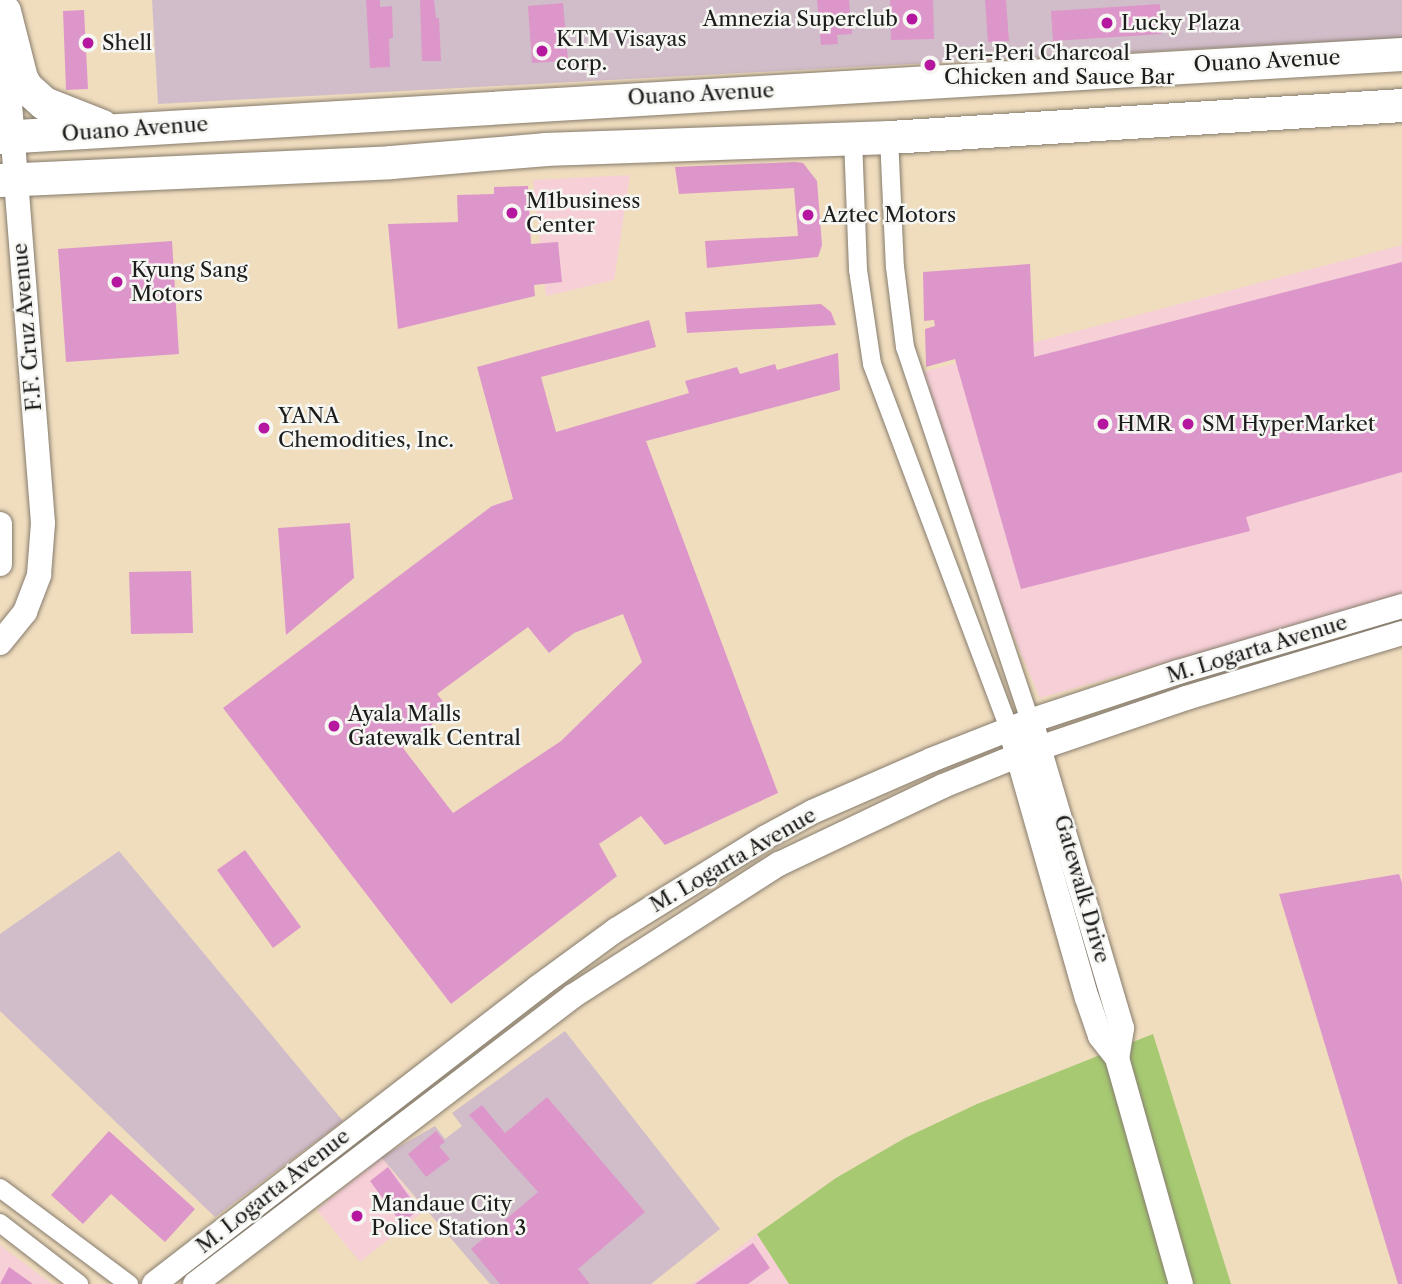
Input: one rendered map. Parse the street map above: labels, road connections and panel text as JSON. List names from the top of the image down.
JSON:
{
  "streets": {
    "highway": ["Ouano Avenue"],
    "main road": ["F.F. Cruz Avenue", "M. Logarta Avenue", "Gatewalk Drive"]
  },
  "crossings": [
    ["Ouano Avenue", "F.F. Cruz Avenue"],
    ["M. Logarta Avenue", "Gatewalk Drive"]
  ],
  "places": [
    "Amnezia Superclub",
    "Lucky Plaza",
    "Shell",
    "KTM Visayas corp.",
    "Peri-Peri Charcoal Chicken and Sauce Bar",
    "M1business Center",
    "Aztec Motors",
    "Kyung Sang Motors",
    "HMR",
    "SM HyperMarket",
    "YANA Chemodities, Inc.",
    "Ayala Malls Gatewalk Central",
    "Mandaue City Police Station 3"
  ]
}
